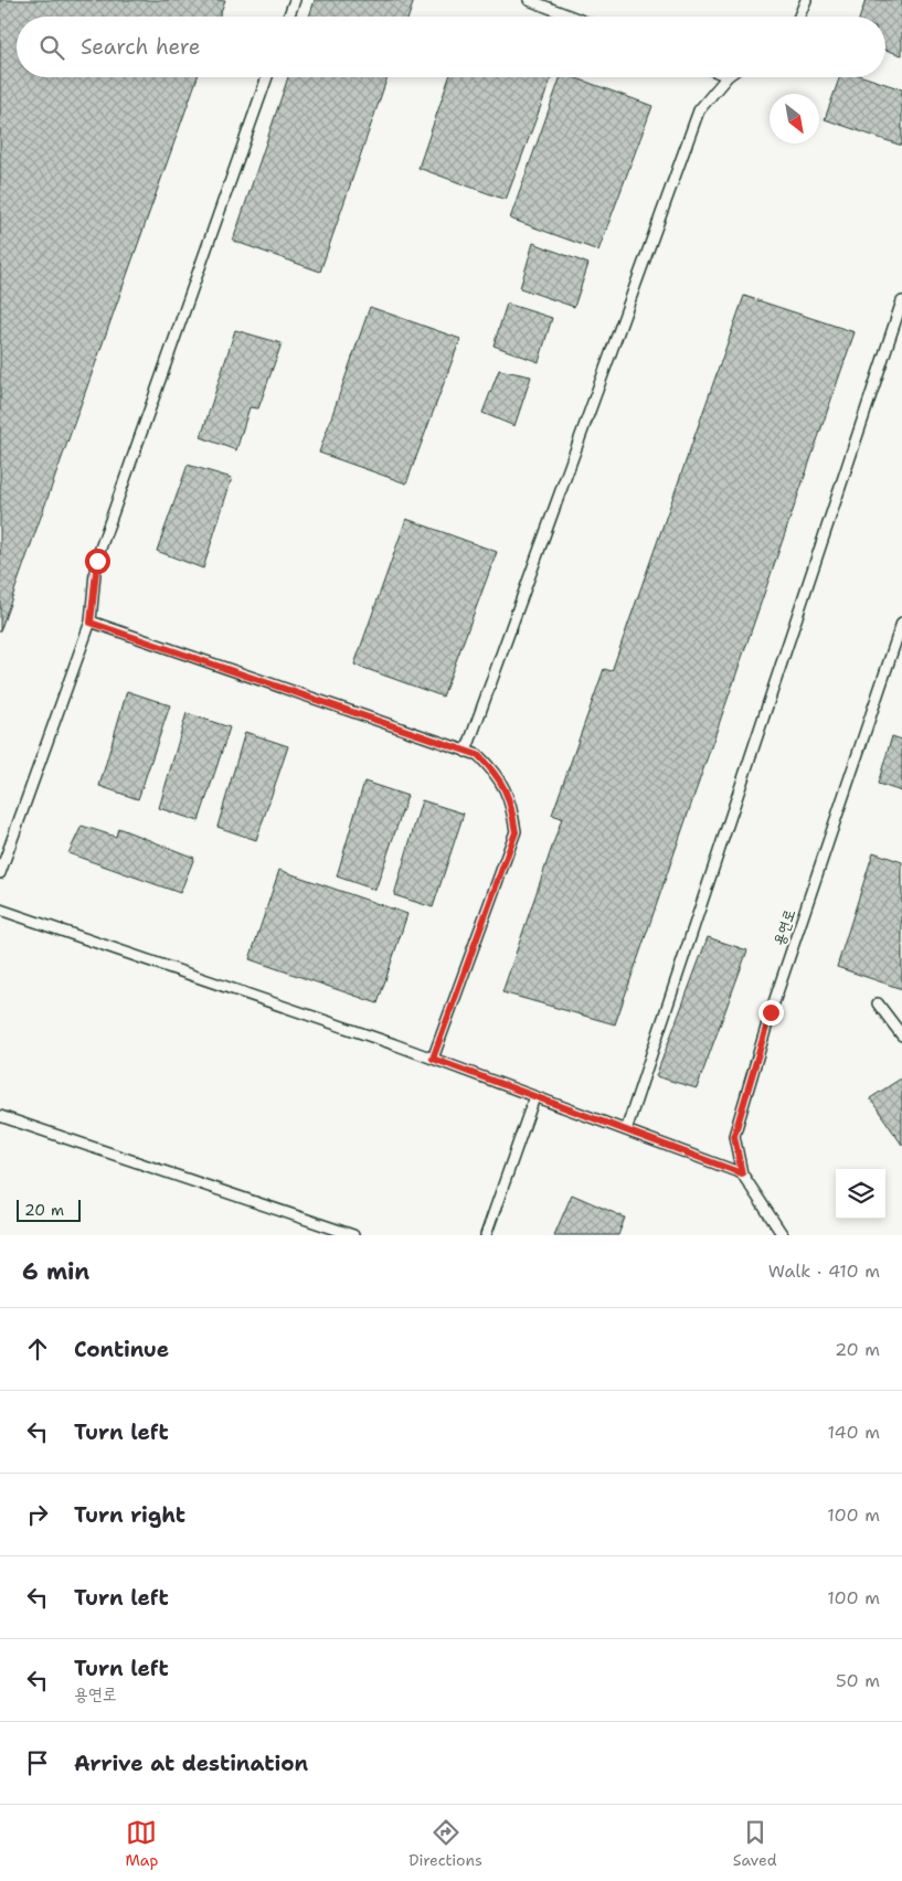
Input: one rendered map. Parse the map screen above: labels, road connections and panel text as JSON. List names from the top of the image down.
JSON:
{
  "streets": {
    "lane": ["용연로"]
  },
  "scale_bar": "20 m",
  "north": "bottom right",
  "page": {
    "search": "Search here",
    "scale": "20 m",
    "heading": ["6 min", "Walk · 410 m"],
    "list": [
      ["Continue", "20 m"],
      ["Turn left", "140 m"],
      ["Turn right", "100 m"],
      ["Turn left", "100 m"],
      ["Turn left", "용연로", "50 m"],
      "Arrive at destination"
    ],
    "nav": ["Map", "Directions", "Saved"]
  }
}
